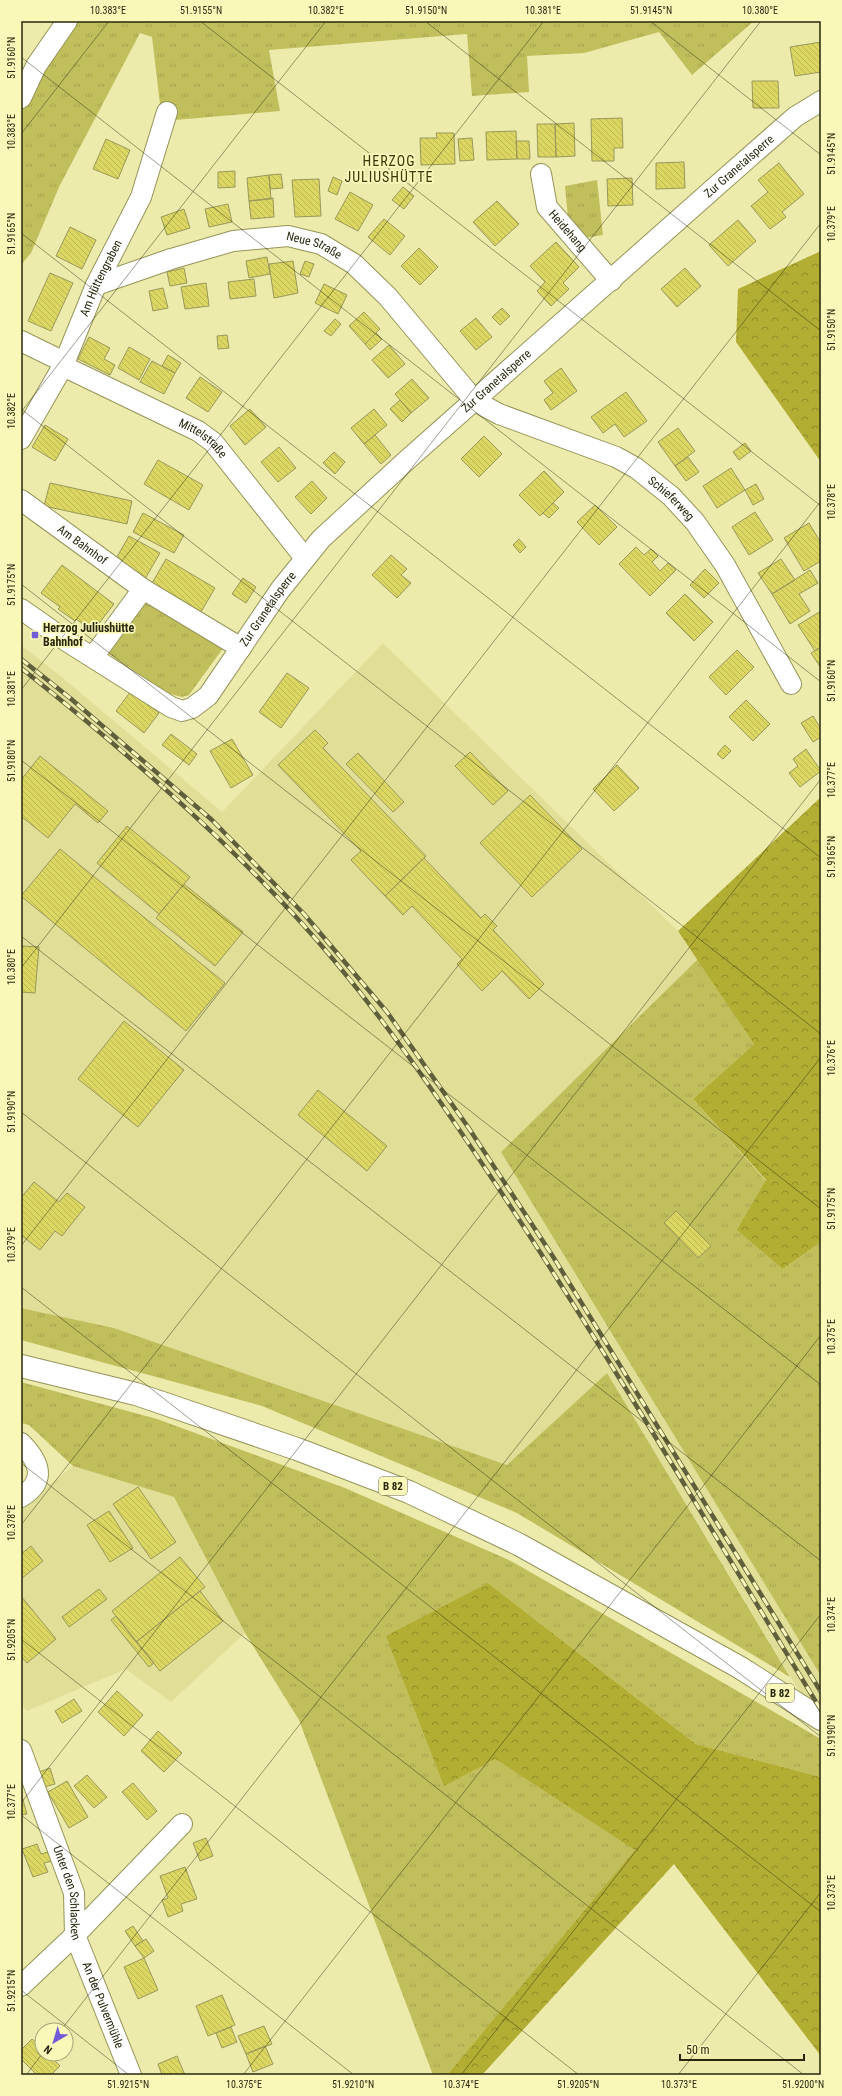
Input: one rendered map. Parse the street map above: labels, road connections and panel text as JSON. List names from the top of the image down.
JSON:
{
  "streets": {
    "highway": ["B 82"],
    "street": [
      "Zur Granetalsperre",
      "Heidehang",
      "Neue Straße",
      "Am Hüttengraben",
      "Mittelstraße",
      "Schieferweg",
      "Am Bahnhof",
      "Unter den Schlacken",
      "An der Pulvermühle"
    ]
  },
  "crossings": [
    ["Zur Granetalsperre", "Heidehang"],
    ["Zur Granetalsperre", "Neue Straße"],
    ["Zur Granetalsperre", "Mittelstraße"],
    ["Zur Granetalsperre", "Schieferweg"],
    ["Zur Granetalsperre", "Am Bahnhof"],
    ["Neue Straße", "Am Hüttengraben"],
    ["Neue Straße", "Schieferweg"],
    ["Am Hüttengraben", "Mittelstraße"],
    ["Unter den Schlacken", "An der Pulvermühle"]
  ],
  "districts": ["HERZOG JULIUSHÜTTE"],
  "places": {
    "transit": ["Herzog Juliushütte Bahnhof"]
  },
  "scale_bar": "50 m",
  "north": "bottom left",
  "coordinates": [
    "10.383°E",
    "51.9155°N",
    "10.382°E",
    "51.9150°N",
    "10.381°E",
    "51.9145°N",
    "10.380°E",
    "51.9160°N",
    "10.379°E",
    "51.9165°N",
    "10.378°E",
    "51.9175°N",
    "51.9180°N",
    "10.377°E",
    "10.376°E",
    "51.9190°N",
    "10.375°E",
    "10.374°E",
    "51.9205°N",
    "10.373°E",
    "51.9215°N",
    "51.9210°N",
    "51.9200°N"
  ]
}
